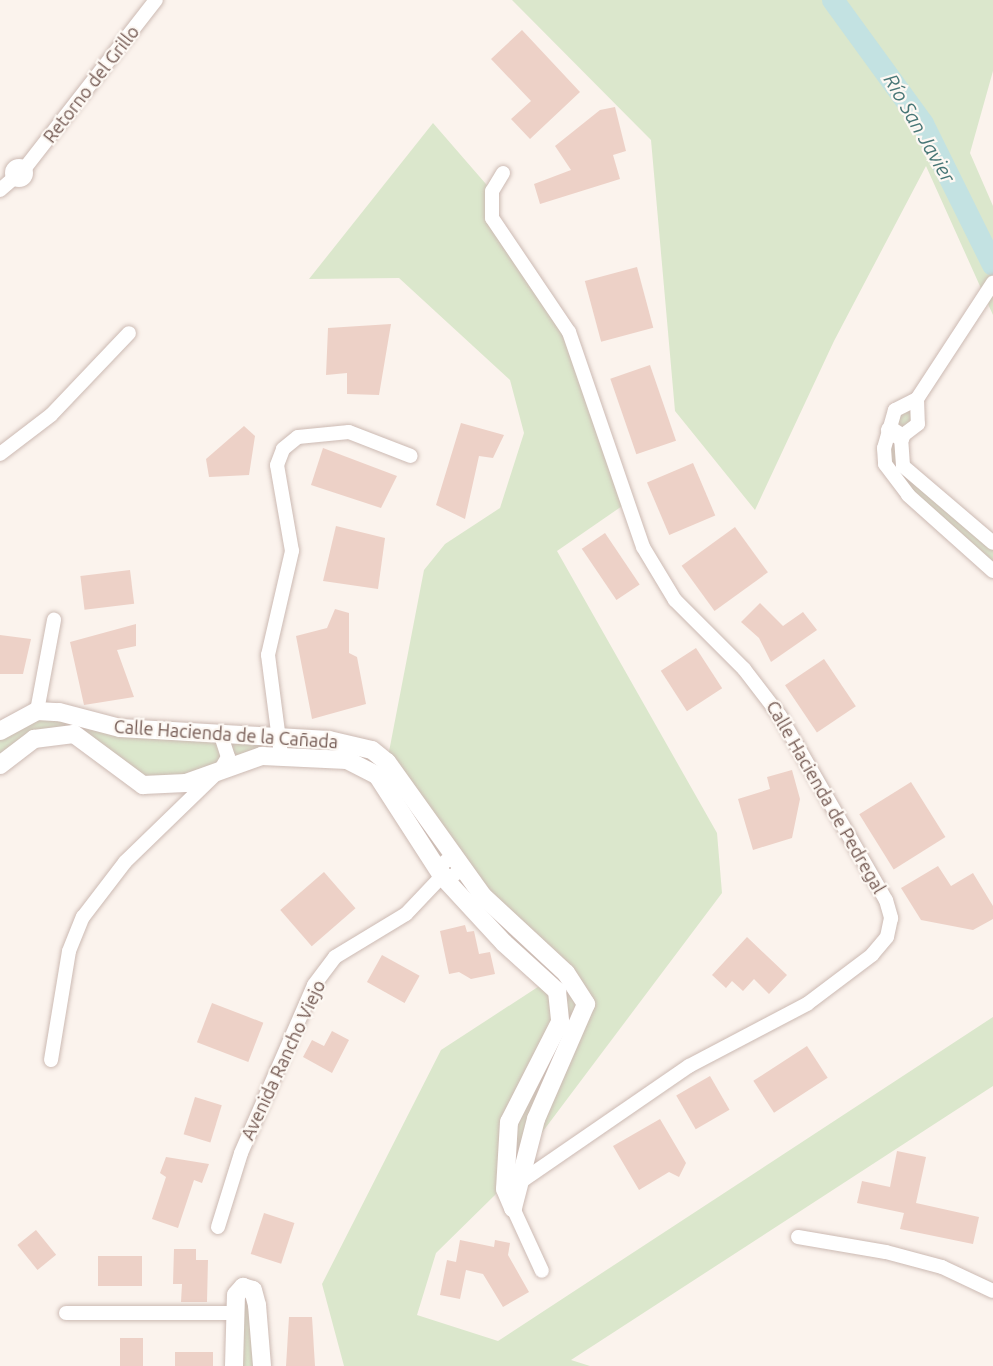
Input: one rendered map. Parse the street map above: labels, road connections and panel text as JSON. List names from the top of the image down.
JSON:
{
  "streets": {
    "street": [
      "Retorno del Grillo",
      "Calle Hacienda de la Cañada",
      "Calle Hacienda de Pedregal",
      "Avenida Rancho Viejo"
    ]
  },
  "crossings": [
    ["Calle Hacienda de la Cañada", "Calle Hacienda de Pedregal"],
    ["Calle Hacienda de la Cañada", "Avenida Rancho Viejo"]
  ],
  "water": ["Río San Javier"]
}
